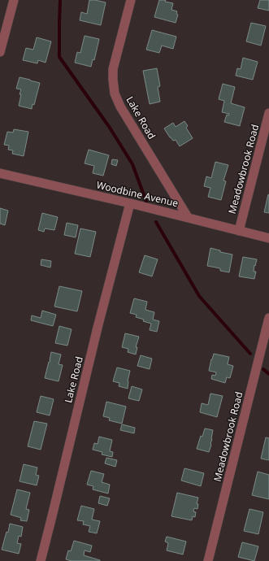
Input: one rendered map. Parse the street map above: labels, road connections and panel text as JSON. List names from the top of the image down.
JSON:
{
  "streets": {
    "street": ["Lake Road", "Meadowbrook Road", "Woodbine Avenue"]
  },
  "crossings": [
    ["Lake Road", "Woodbine Avenue"],
    ["Meadowbrook Road", "Woodbine Avenue"]
  ]
}
